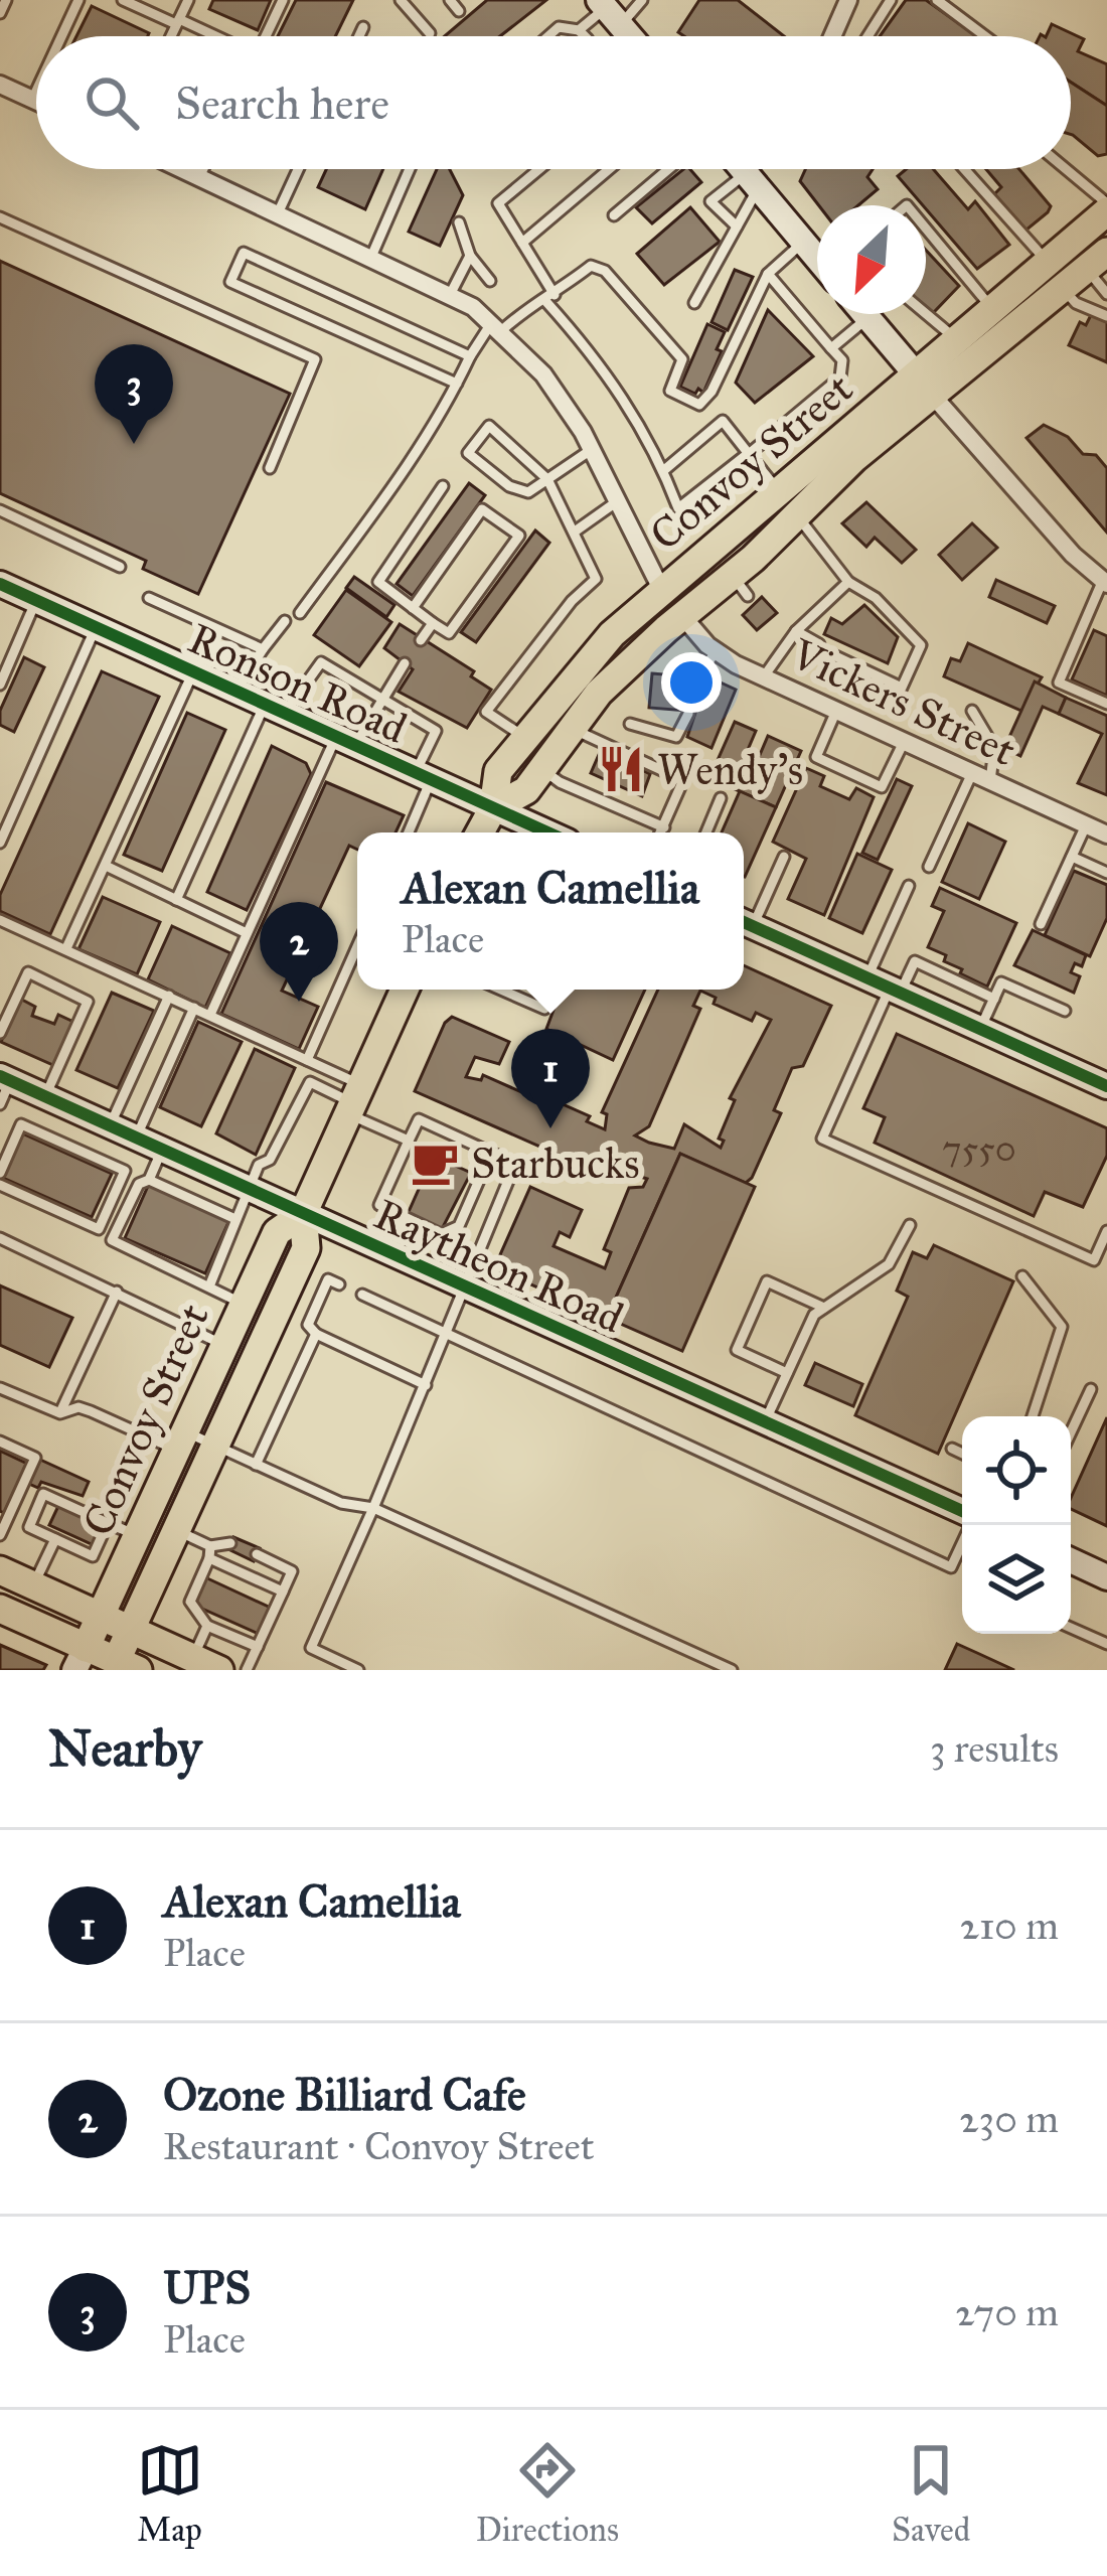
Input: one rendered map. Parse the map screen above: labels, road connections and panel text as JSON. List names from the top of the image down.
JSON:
{
  "streets": {
    "main road": ["Convoy Street"],
    "street": ["Ronson Road", "Vickers Street", "Raytheon Road"]
  },
  "crossings": [
    ["Convoy Street", "Ronson Road"],
    ["Convoy Street", "Vickers Street"],
    ["Convoy Street", "Raytheon Road"]
  ],
  "places": {
    "restaurant": ["Wendy's"],
    "cafe": ["Starbucks"]
  },
  "house_numbers": ["7550"],
  "north": "bottom left",
  "page": {
    "search": "Search here",
    "pins": ["3", "2", "1"],
    "popup": ["Alexan Camellia", "Place"],
    "heading": ["Nearby", "3 results"],
    "list": [
      {
        "mark": "1",
        "name": "Alexan Camellia",
        "note": "Place",
        "value": "210 m"
      },
      {
        "mark": "2",
        "name": "Ozone Billiard Cafe",
        "note": "Restaurant · Convoy Street",
        "value": "230 m"
      },
      {
        "mark": "3",
        "name": "UPS",
        "note": "Place",
        "value": "270 m"
      }
    ],
    "nav": ["Map", "Directions", "Saved"]
  }
}
